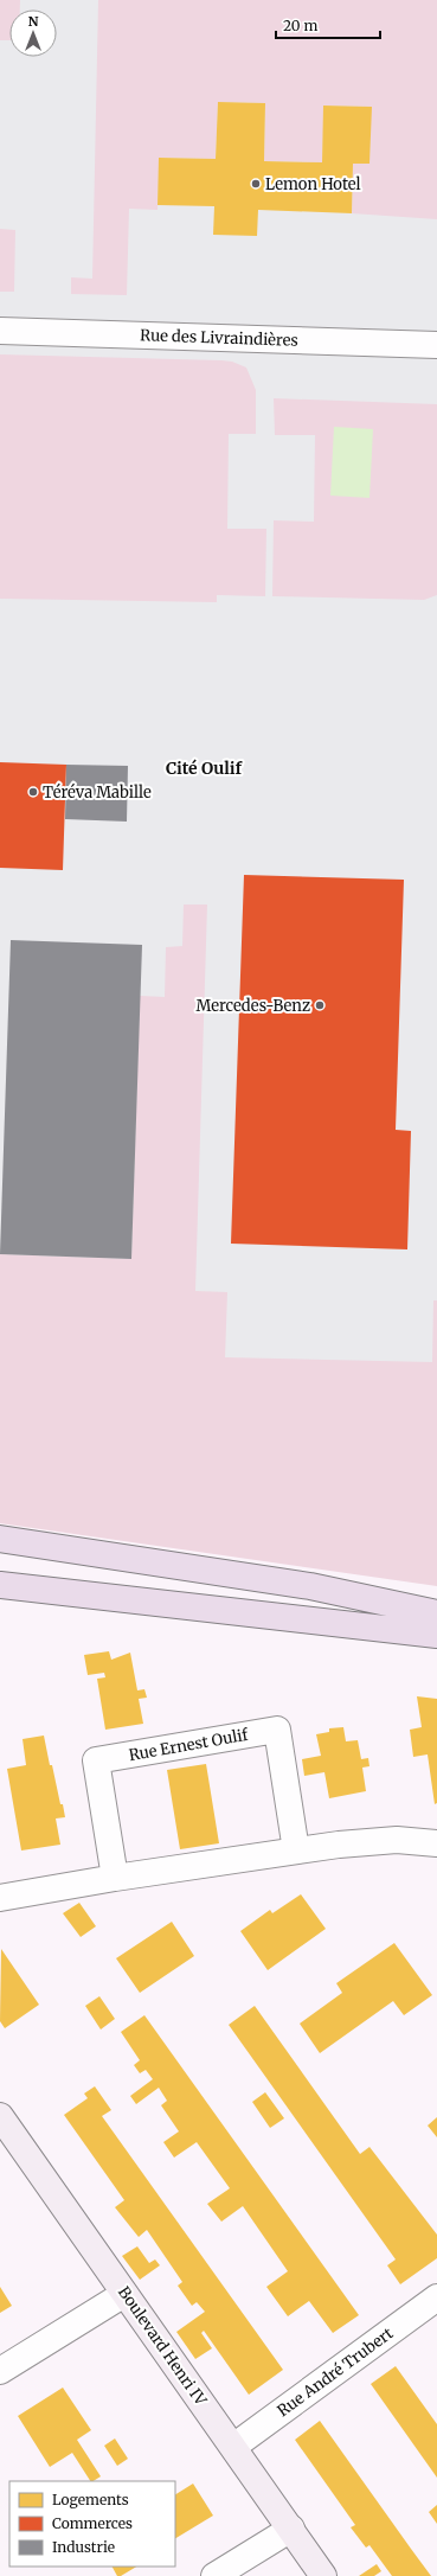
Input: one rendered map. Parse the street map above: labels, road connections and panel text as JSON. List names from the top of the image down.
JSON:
{
  "streets": {
    "street": [
      "Rue des Livraindières",
      "Rue Ernest Oulif",
      "Boulevard Henri IV",
      "Rue André Trubert"
    ]
  },
  "crossings": [
    ["Boulevard Henri IV", "Rue André Trubert"]
  ],
  "districts": ["Cité Oulif"],
  "places": ["Lemon Hotel", "Téréva Mabille", "Mercedes-Benz"],
  "legend": ["Logements", "Commerces", "Industrie"],
  "scale_bar": "20 m",
  "north": "top"
}
